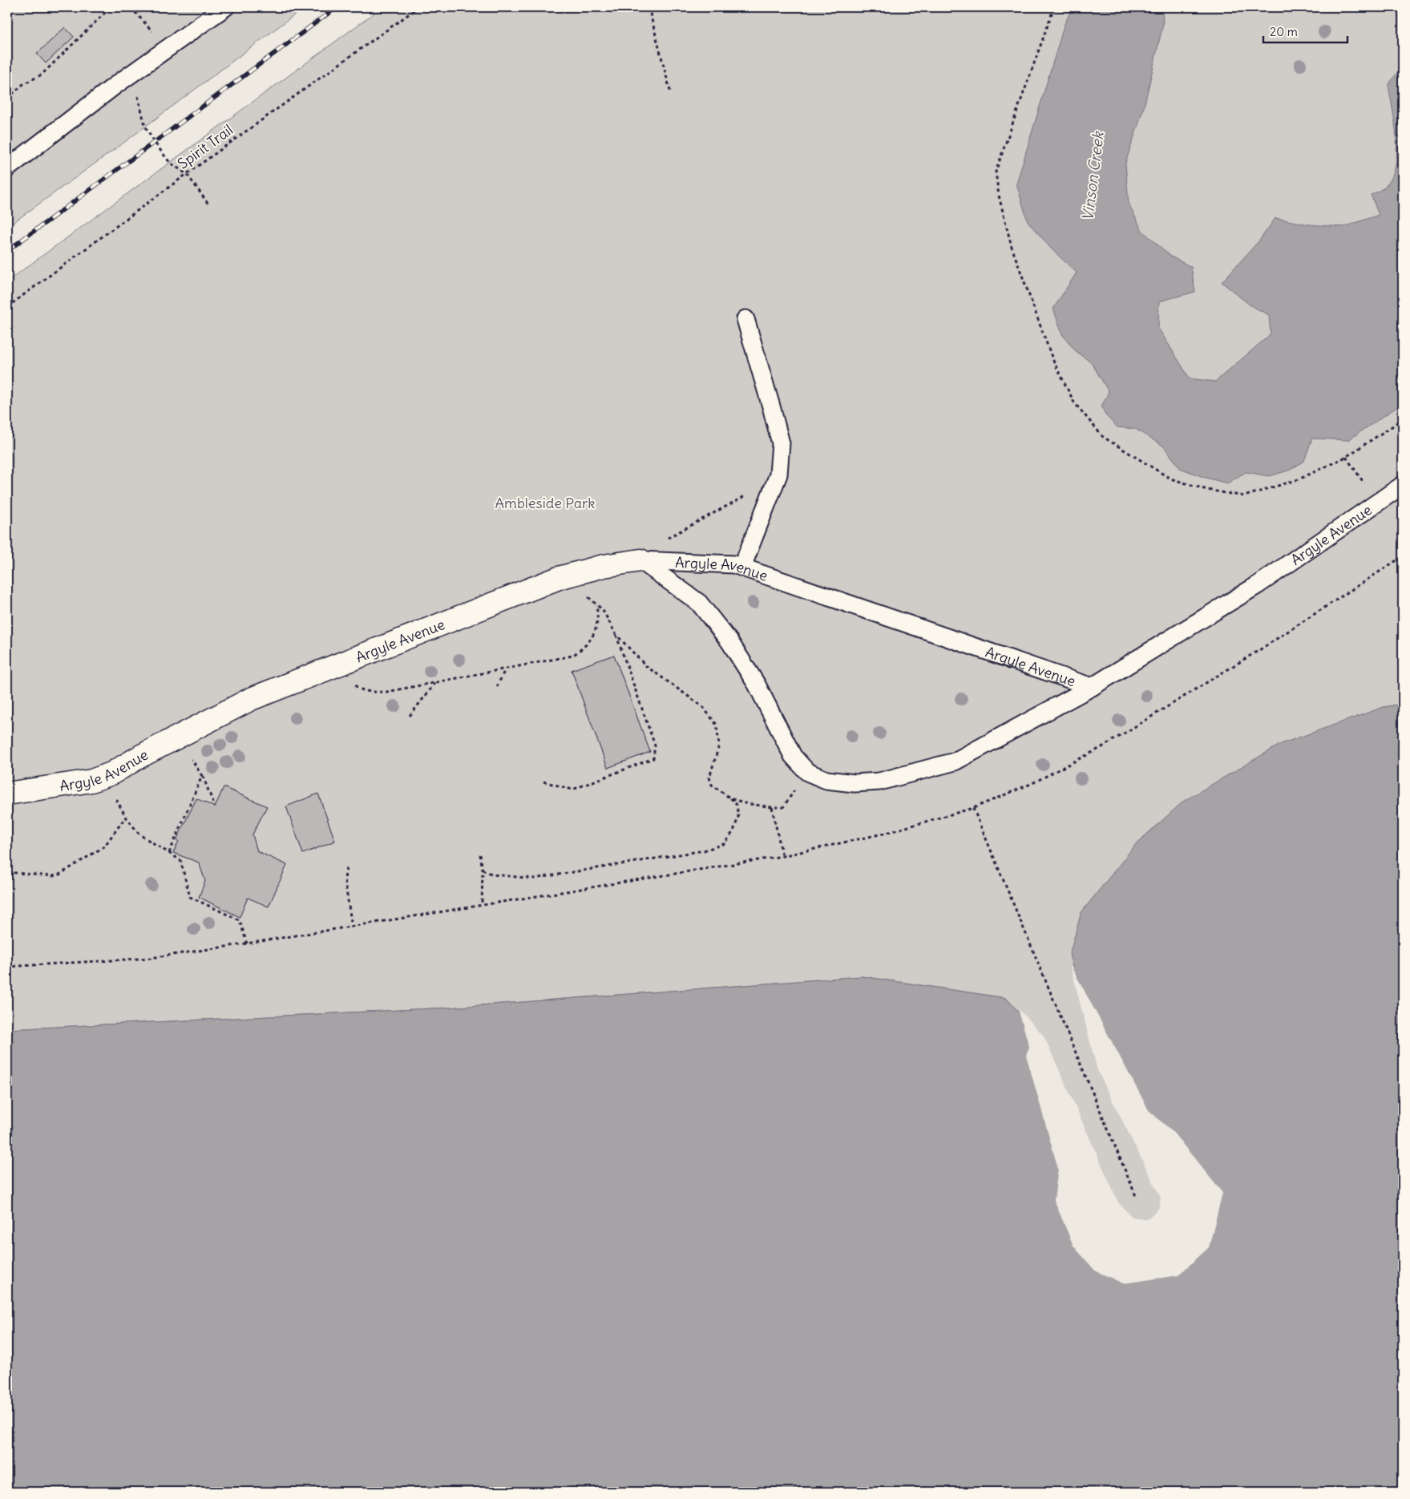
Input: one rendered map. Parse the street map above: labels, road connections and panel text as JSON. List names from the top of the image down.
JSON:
{
  "streets": {
    "street": ["Argyle Avenue"],
    "path": ["Spirit Trail"]
  },
  "water": ["Vinson Creek"],
  "parks": ["Ambleside Park"],
  "scale_bar": "20 m"
}
